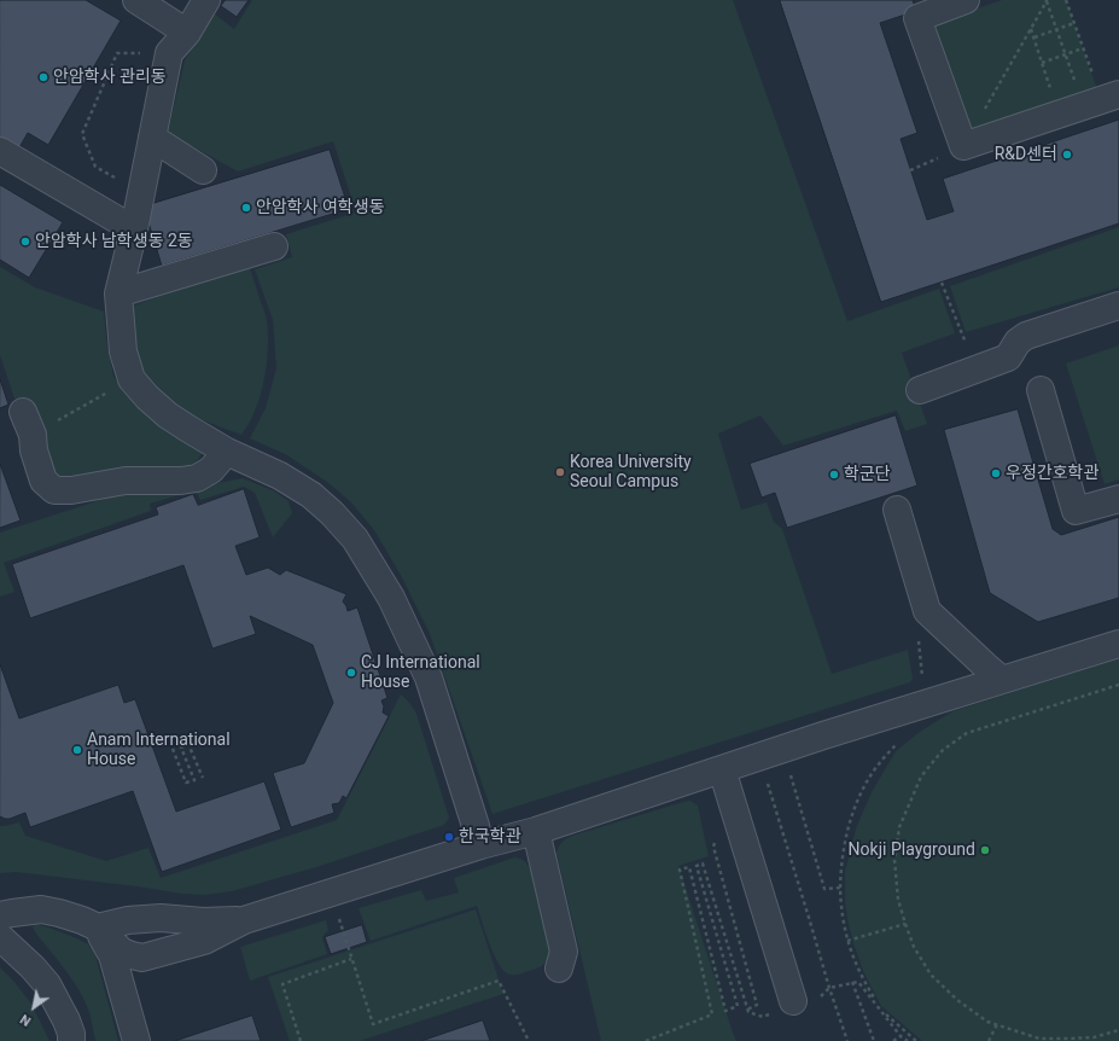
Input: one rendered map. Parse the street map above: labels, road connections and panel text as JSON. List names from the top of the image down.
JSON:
{
  "places": [
    "안암학사 관리동",
    "R&D센터",
    "안암학사 여학생동",
    "안암학사 남학생동 2동",
    "Korea University Seoul Campus",
    "우정간호학관",
    "학군단",
    "CJ International House",
    "Anam International House",
    "한국학관",
    "Nokji Playground"
  ],
  "north": "bottom left"
}
